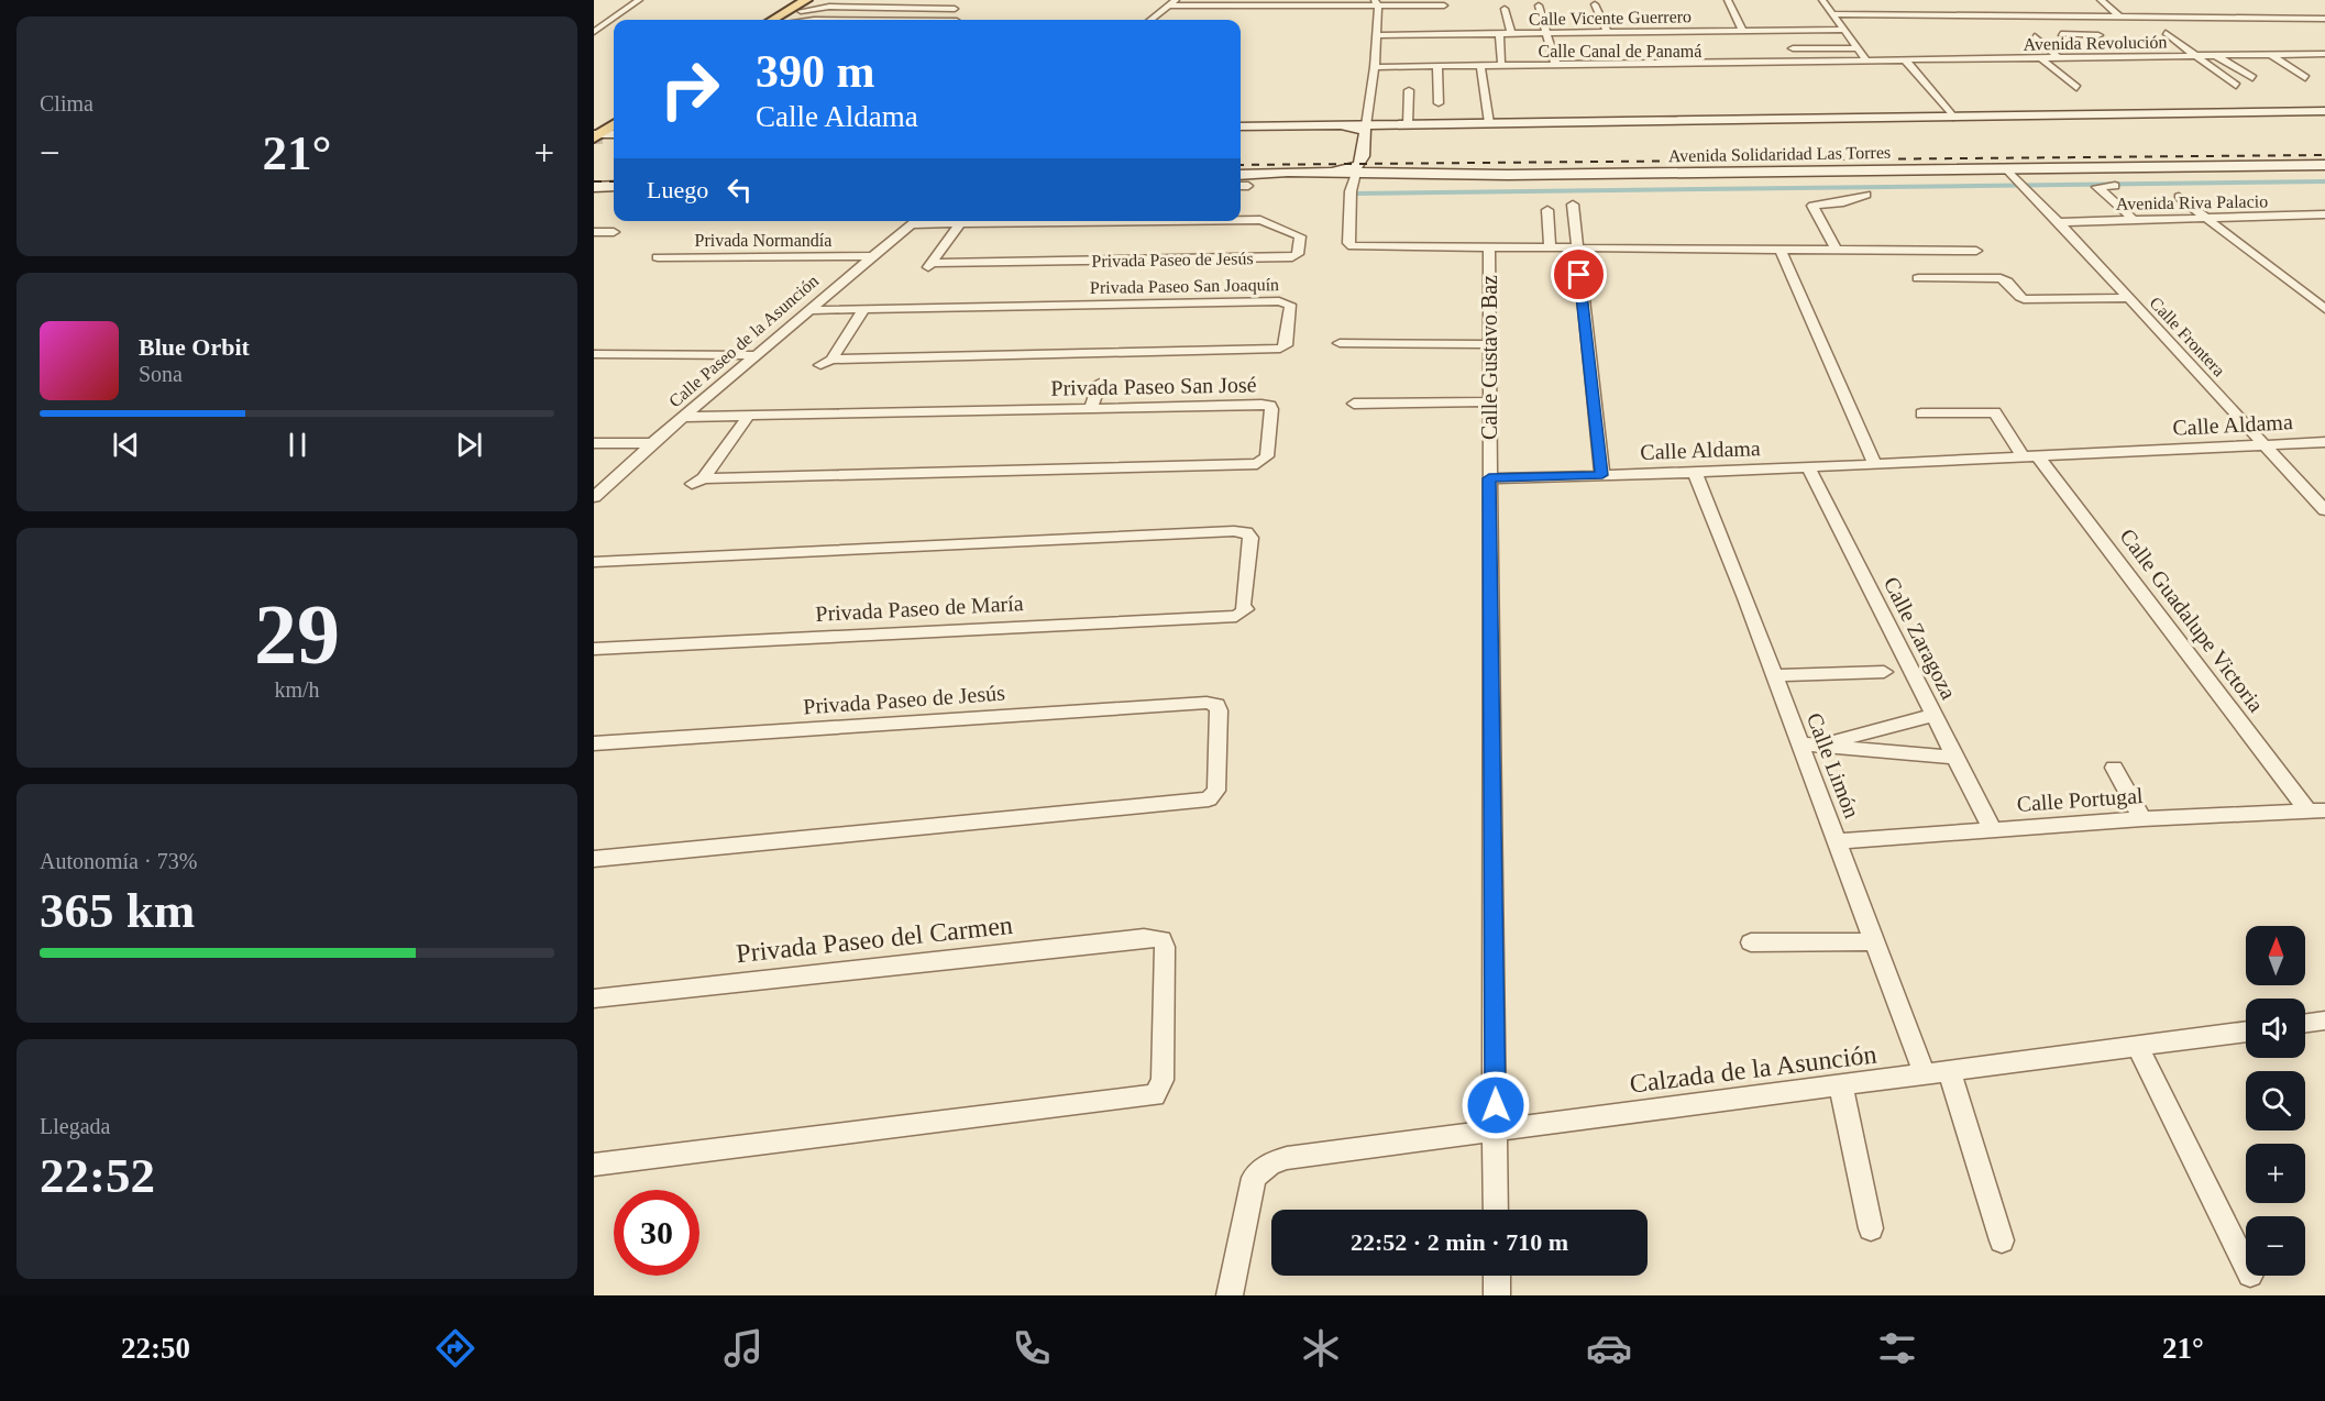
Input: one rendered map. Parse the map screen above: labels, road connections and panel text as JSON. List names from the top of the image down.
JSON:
{
  "streets": {
    "main road": ["Avenida Solidaridad Las Torres"],
    "street": [
      "Calle Vicente Guerrero",
      "Avenida Revolución",
      "Calle Canal de Panamá",
      "Avenida Riva Palacio",
      "Privada Normandía",
      "Privada Paseo de Jesús",
      "Privada Paseo San Joaquín",
      "Calle Frontera",
      "Calle Paseo de la Asunción",
      "Calle Gustavo Baz",
      "Privada Paseo San José",
      "Calle Aldama",
      "Privada Paseo de María",
      "Calle Guadalupe Victoria",
      "Calle Zaragoza",
      "Calle Limón",
      "Calle Portugal",
      "Privada Paseo del Carmen",
      "Calzada de la Asunción"
    ]
  },
  "crossings": [
    ["Avenida Revolución", "Calle Canal de Panamá"],
    ["Avenida Solidaridad Las Torres", "Calle Frontera"],
    ["Avenida Riva Palacio", "Calle Frontera"],
    ["Privada Normandía", "Calle Paseo de la Asunción"],
    ["Privada Paseo San Joaquín", "Calle Paseo de la Asunción"],
    ["Calle Frontera", "Calle Aldama"],
    ["Calle Paseo de la Asunción", "Privada Paseo San José"],
    ["Calle Gustavo Baz", "Calle Aldama"],
    ["Calle Gustavo Baz", "Calzada de la Asunción"],
    ["Calle Aldama", "Calle Guadalupe Victoria"],
    ["Calle Aldama", "Calle Zaragoza"],
    ["Calle Aldama", "Calle Limón"],
    ["Calle Guadalupe Victoria", "Calle Portugal"],
    ["Calle Zaragoza", "Calle Portugal"],
    ["Calle Limón", "Calle Portugal"],
    ["Calle Limón", "Calzada de la Asunción"]
  ],
  "north": "top",
  "page": {
    "tile": [
      "Clima",
      ["29", "km/h"],
      ["Autonomía · 73%", "365 km"],
      ["Llegada", "22:52"]
    ],
    "turn": ["390 m", "Calle Aldama"],
    "heat": ["−", "21°", "+"],
    "then": "Luego",
    "song": ["Blue Orbit", "Sona"],
    "map_buttons": ["+", "−"],
    "limit": "30",
    "trip": "22:52 · 2 min · 710 m",
    "tabs": ["22:50", "21°"]
  }
}
